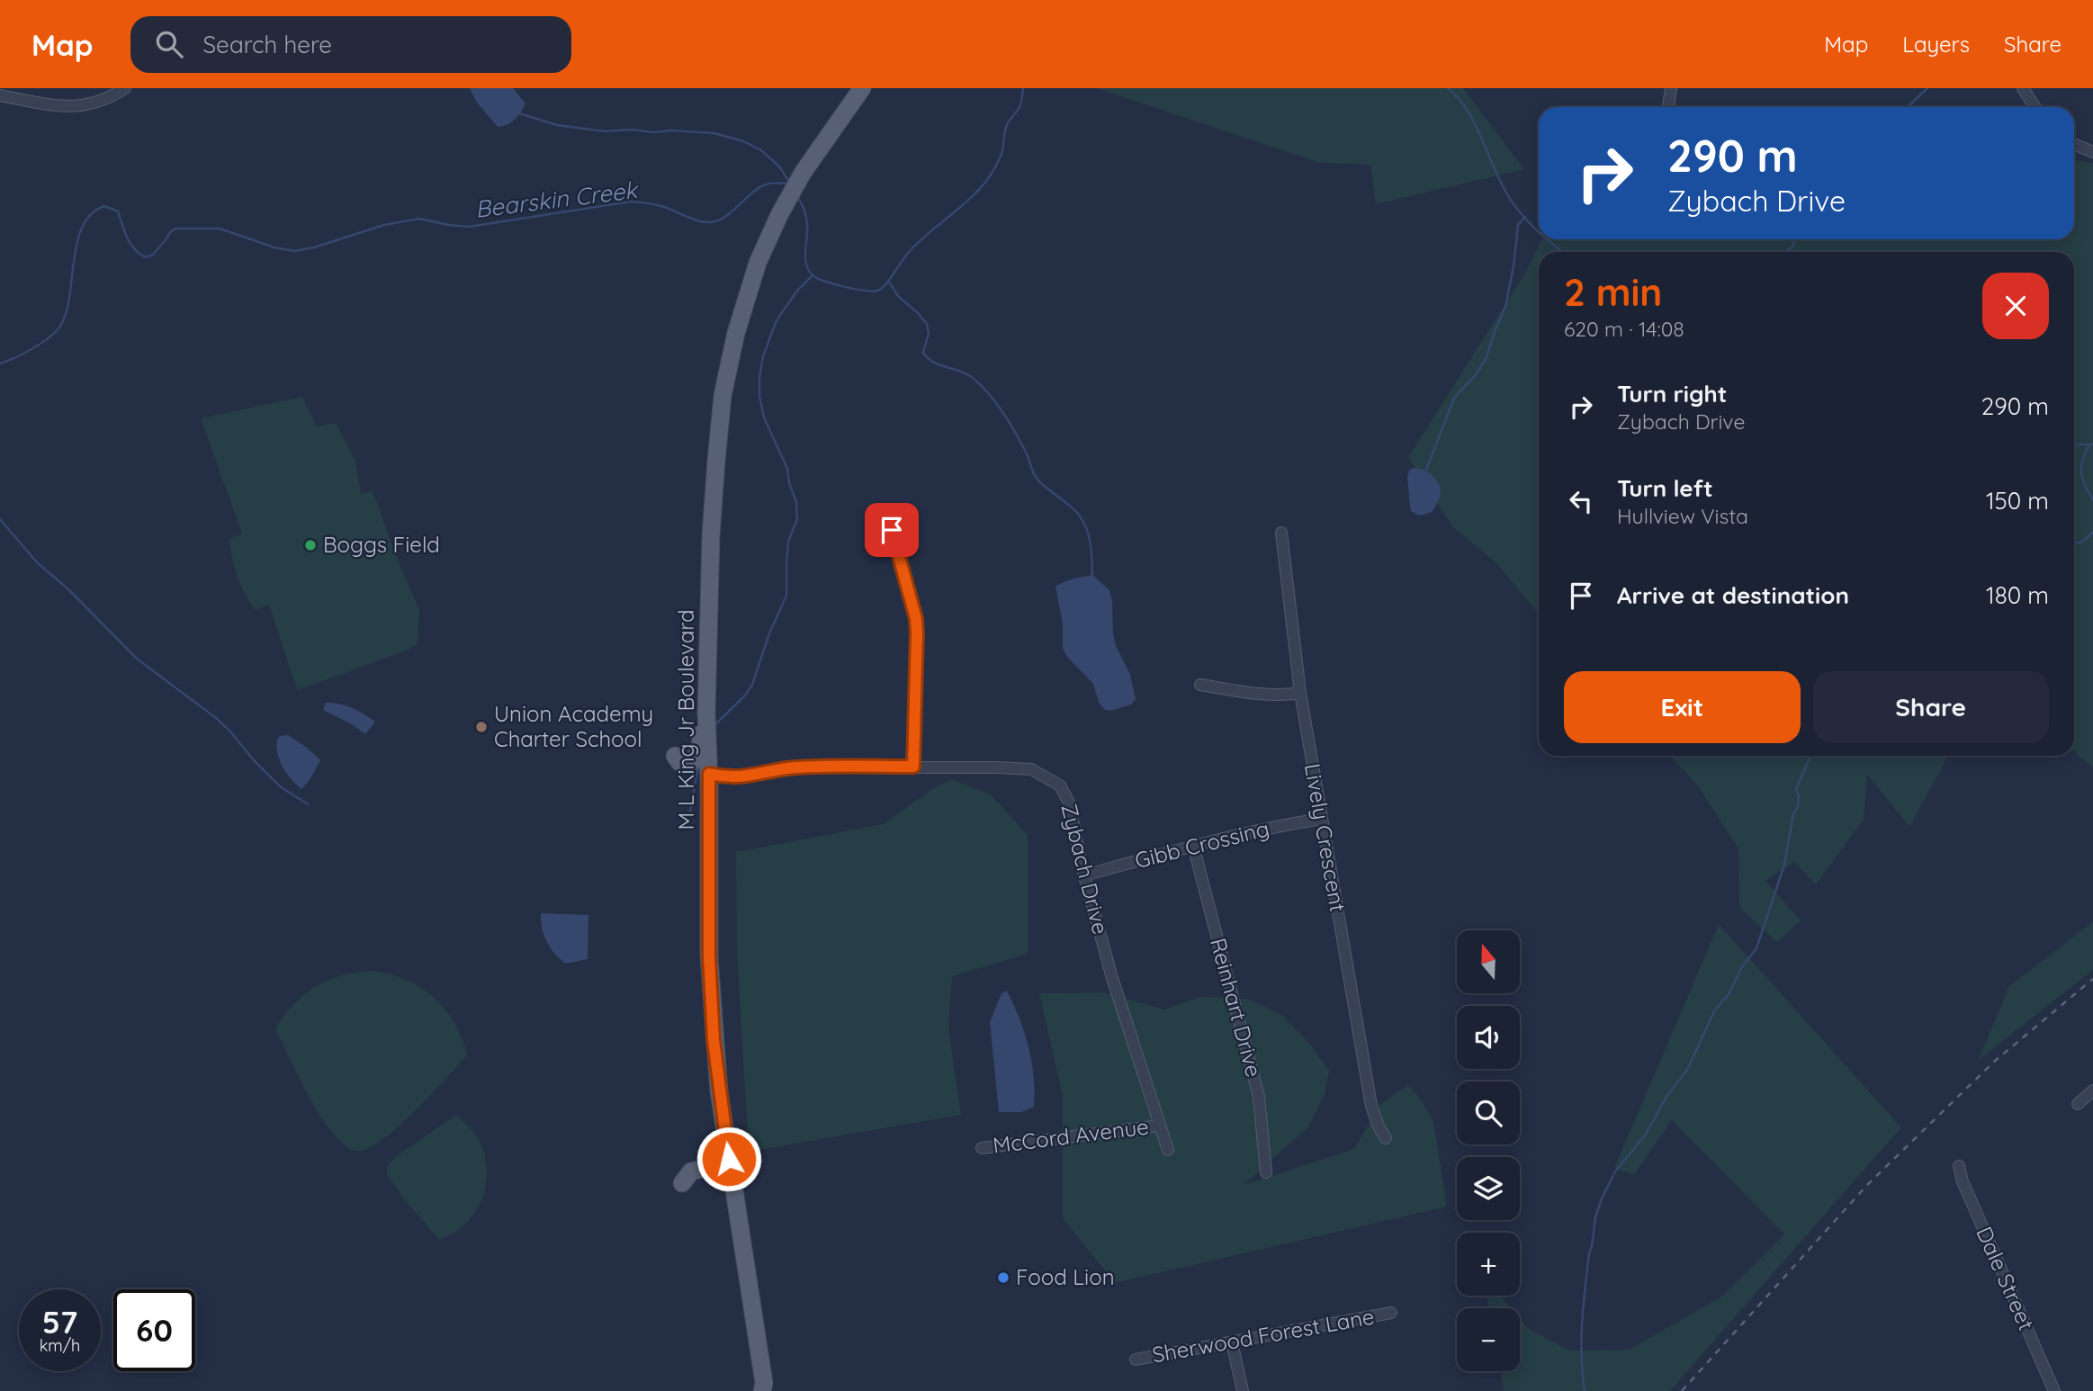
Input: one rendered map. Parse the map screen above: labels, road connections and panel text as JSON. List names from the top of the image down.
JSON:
{
  "streets": {
    "main road": ["M L King Jr Boulevard"],
    "street": [
      "Lively Crescent",
      "Gibb Crossing",
      "Zybach Drive",
      "Reinhart Drive",
      "McCord Avenue",
      "Dale Street",
      "Sherwood Forest Lane"
    ]
  },
  "crossings": [
    ["M L King Jr Boulevard", "Zybach Drive"],
    ["Lively Crescent", "Gibb Crossing"],
    ["Gibb Crossing", "Zybach Drive"],
    ["Gibb Crossing", "Reinhart Drive"],
    ["Zybach Drive", "McCord Avenue"]
  ],
  "water": ["Bearskin Creek"],
  "places": ["Boggs Field", "Union Academy Charter School", "Food Lion"],
  "north": "top",
  "page": {
    "header": "Map",
    "search": "Search here",
    "nav": ["Map", "Layers", "Share"],
    "turn": ["290 m", "Zybach Drive"],
    "heading": ["2 min", "620 m · 14:08"],
    "list": [
      {
        "name": "Turn right",
        "note": "Zybach Drive",
        "value": "290 m"
      },
      {
        "name": "Turn left",
        "note": "Hullview Vista",
        "value": "150 m"
      },
      {
        "name": "Arrive at destination",
        "value": "180 m"
      }
    ],
    "buttons": ["Exit", "Share"],
    "map_buttons": ["+", "−"],
    "speed": "57 km/h",
    "limit": "60"
  }
}
